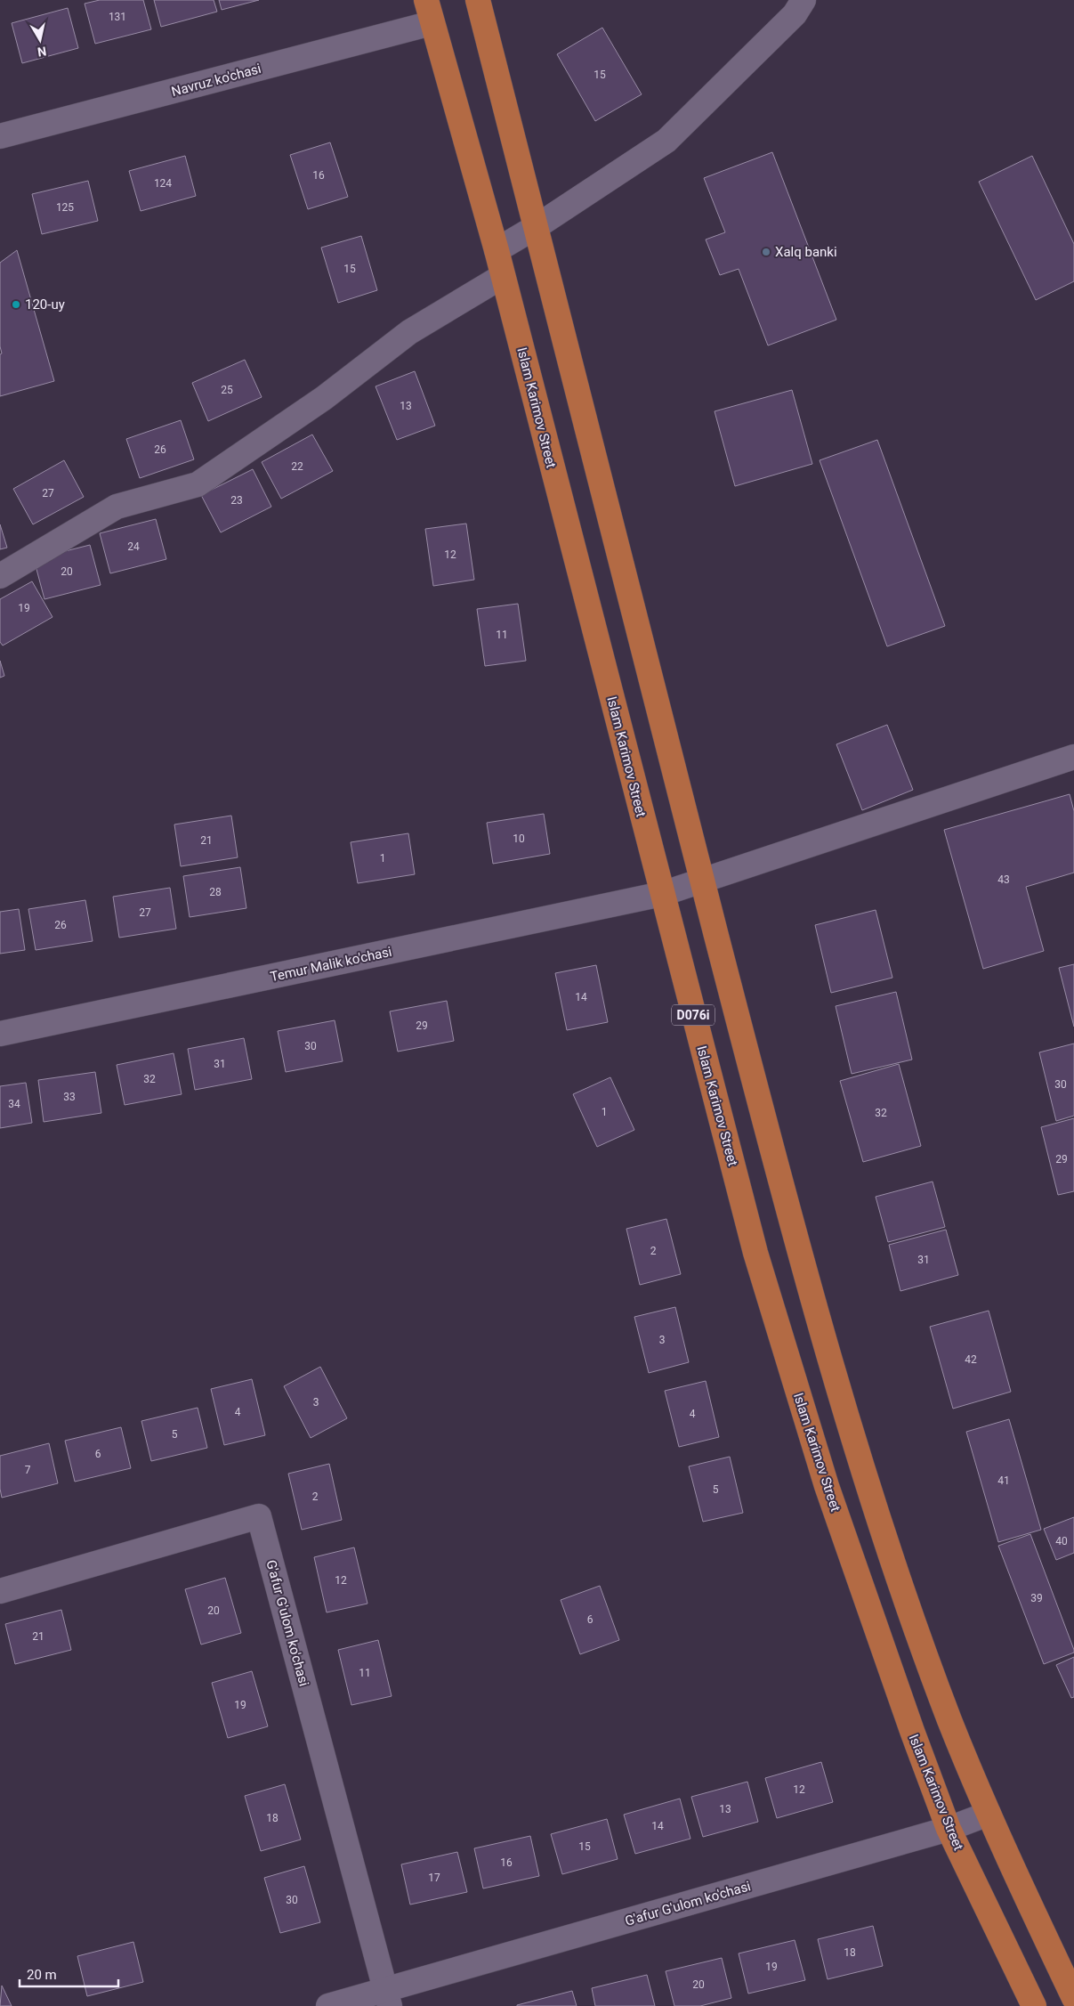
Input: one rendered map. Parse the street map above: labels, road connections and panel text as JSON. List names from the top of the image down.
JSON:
{
  "streets": {
    "main road": ["Islam Karimov Street", "D076i"],
    "street": ["Navruz ko'chasi", "Temur Malik ko'chasi", "G'afur G'ulom ko'chasi"]
  },
  "crossings": [
    ["Navruz ko'chasi", "Islam Karimov Street"],
    ["Islam Karimov Street", "Temur Malik ko'chasi"],
    ["Islam Karimov Street", "G'afur G'ulom ko'chasi"],
    ["Temur Malik ko'chasi", "D076i"],
    ["D076i", "G'afur G'ulom ko'chasi"]
  ],
  "places": ["Xalq banki", "120-uy"],
  "house_numbers": [
    "131",
    "15",
    "16",
    "124",
    "125",
    "15",
    "25",
    "13",
    "26",
    "22",
    "27",
    "23",
    "24",
    "12",
    "20",
    "19",
    "11",
    "10",
    "21",
    "1",
    "43",
    "28",
    "27",
    "26",
    "14",
    "29",
    "30",
    "31",
    "32",
    "30",
    "33",
    "34",
    "1",
    "32",
    "29",
    "2",
    "31",
    "3",
    "42",
    "3",
    "4",
    "4",
    "5",
    "6",
    "7",
    "41",
    "5",
    "2",
    "40",
    "12",
    "39",
    "20",
    "6",
    "21",
    "11",
    "19",
    "12",
    "13",
    "18",
    "14",
    "15",
    "16",
    "17",
    "30",
    "18",
    "19",
    "20"
  ],
  "scale_bar": "20 m",
  "north": "bottom"
}
